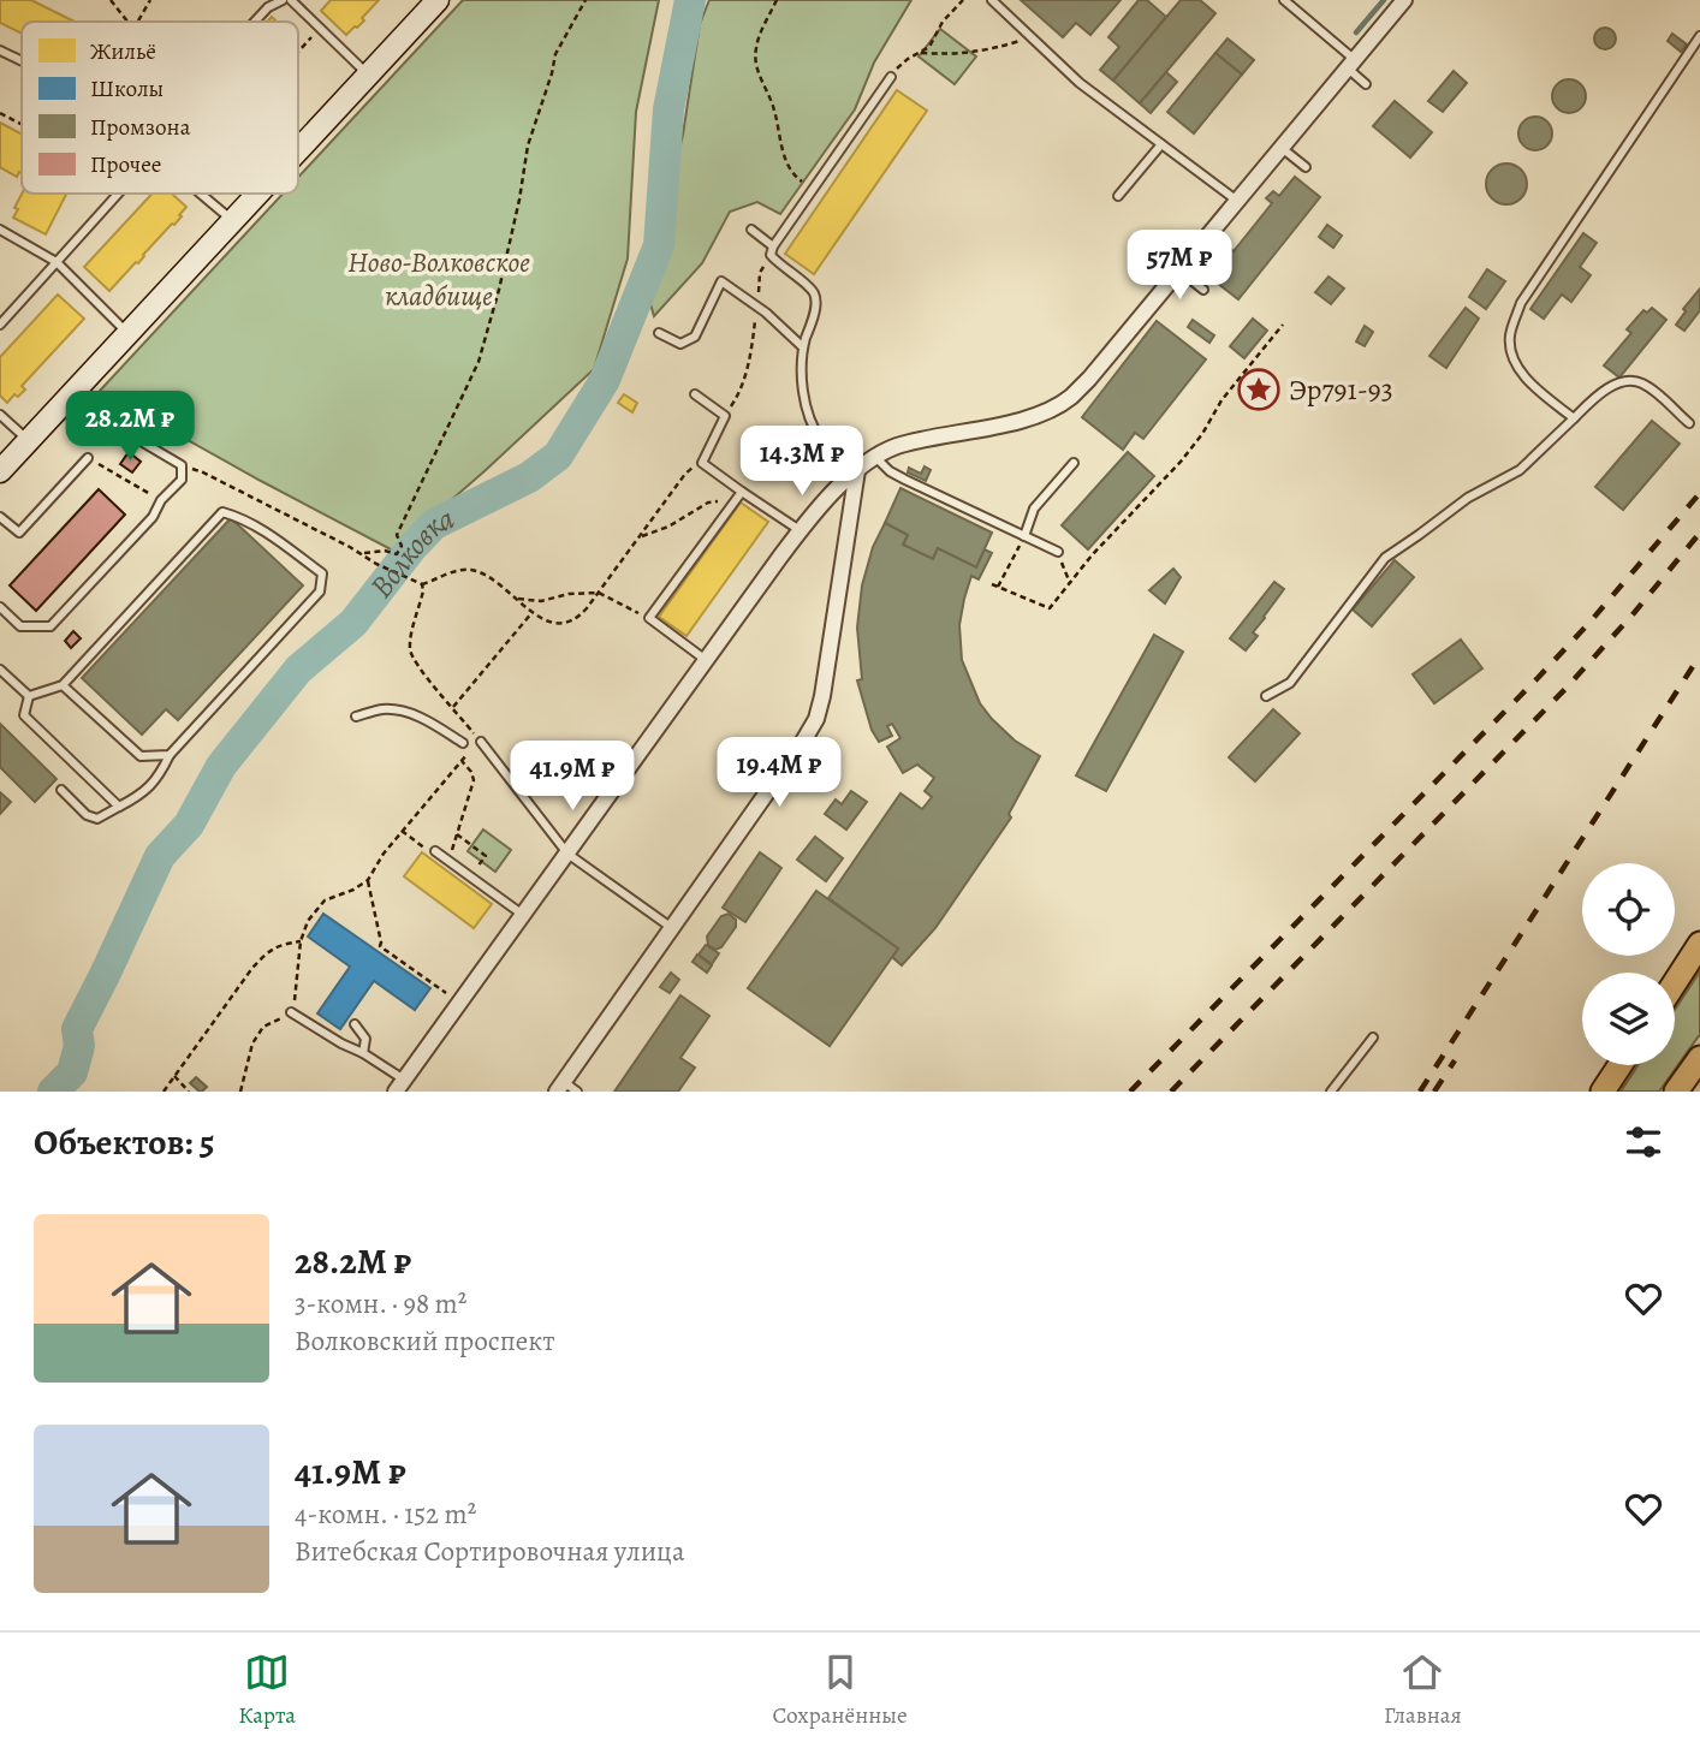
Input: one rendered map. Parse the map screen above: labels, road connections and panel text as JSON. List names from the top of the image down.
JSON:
{
  "water": ["Волковка"],
  "parks": ["Ново-Волковское кладбище"],
  "places": {
    "place": ["Эр791-93"]
  },
  "legend": [
    "Жильё",
    "Школы",
    "Промзона",
    "Прочее"
  ],
  "page": {
    "price": [
      "57M ₽",
      "28.2M ₽",
      "14.3M ₽",
      "19.4M ₽",
      "41.9M ₽"
    ],
    "heading": "Объектов: 5",
    "list": [
      {
        "name": "28.2M ₽",
        "note": "3-комн. · 98 m² · Волковский проспект"
      },
      {
        "name": "41.9M ₽",
        "note": "4-комн. · 152 m² · Витебская Сортировочная улица"
      }
    ],
    "tabs": ["Карта", "Сохранённые", "Главная"]
  }
}
